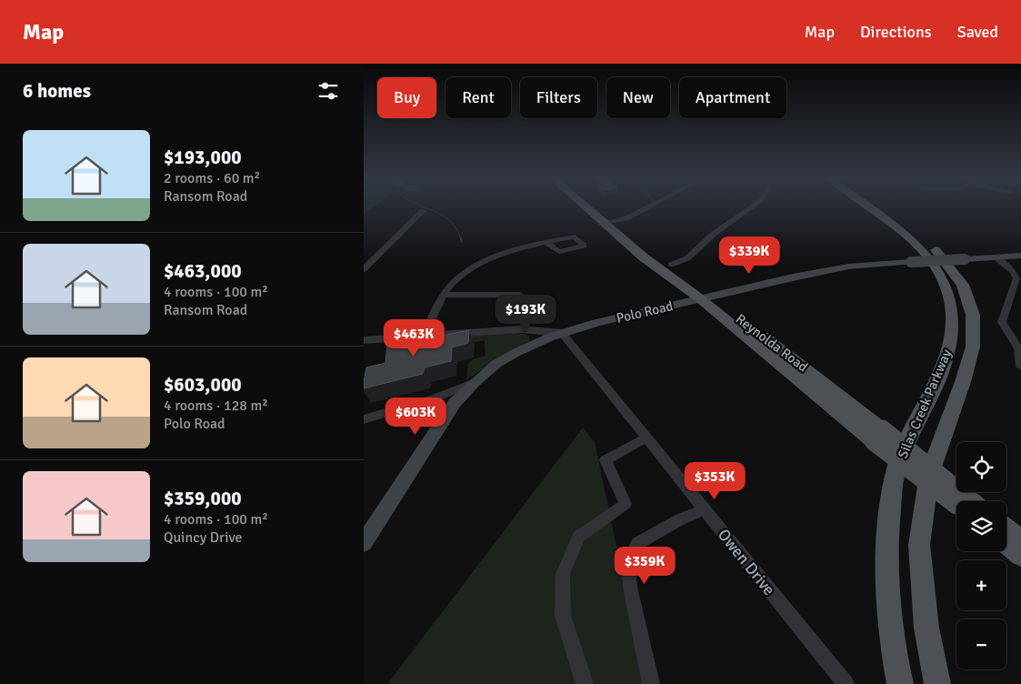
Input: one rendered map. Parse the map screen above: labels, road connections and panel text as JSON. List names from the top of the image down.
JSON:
{
  "streets": {
    "main road": ["Polo Road", "Reynolda Road", "Silas Creek Parkway"],
    "street": ["Owen Drive"]
  },
  "crossings": [
    ["Polo Road", "Reynolda Road"],
    ["Polo Road", "Owen Drive"]
  ],
  "page": {
    "header": "Map",
    "nav": ["Map", "Directions", "Saved"],
    "heading": "6 homes",
    "chip": [
      "Buy",
      "Rent",
      "Filters",
      "New",
      "Apartment"
    ],
    "list": [
      {
        "name": "$193,000",
        "note": "2 rooms · 60 m² · Ransom Road"
      },
      {
        "name": "$463,000",
        "note": "4 rooms · 100 m² · Ransom Road"
      },
      {
        "name": "$603,000",
        "note": "4 rooms · 128 m² · Polo Road"
      },
      {
        "name": "$359,000",
        "note": "4 rooms · 100 m² · Quincy Drive"
      }
    ],
    "price": [
      "$339K",
      "$193K",
      "$463K",
      "$603K",
      "$353K",
      "$359K"
    ],
    "map_buttons": ["+", "−"]
  }
}
